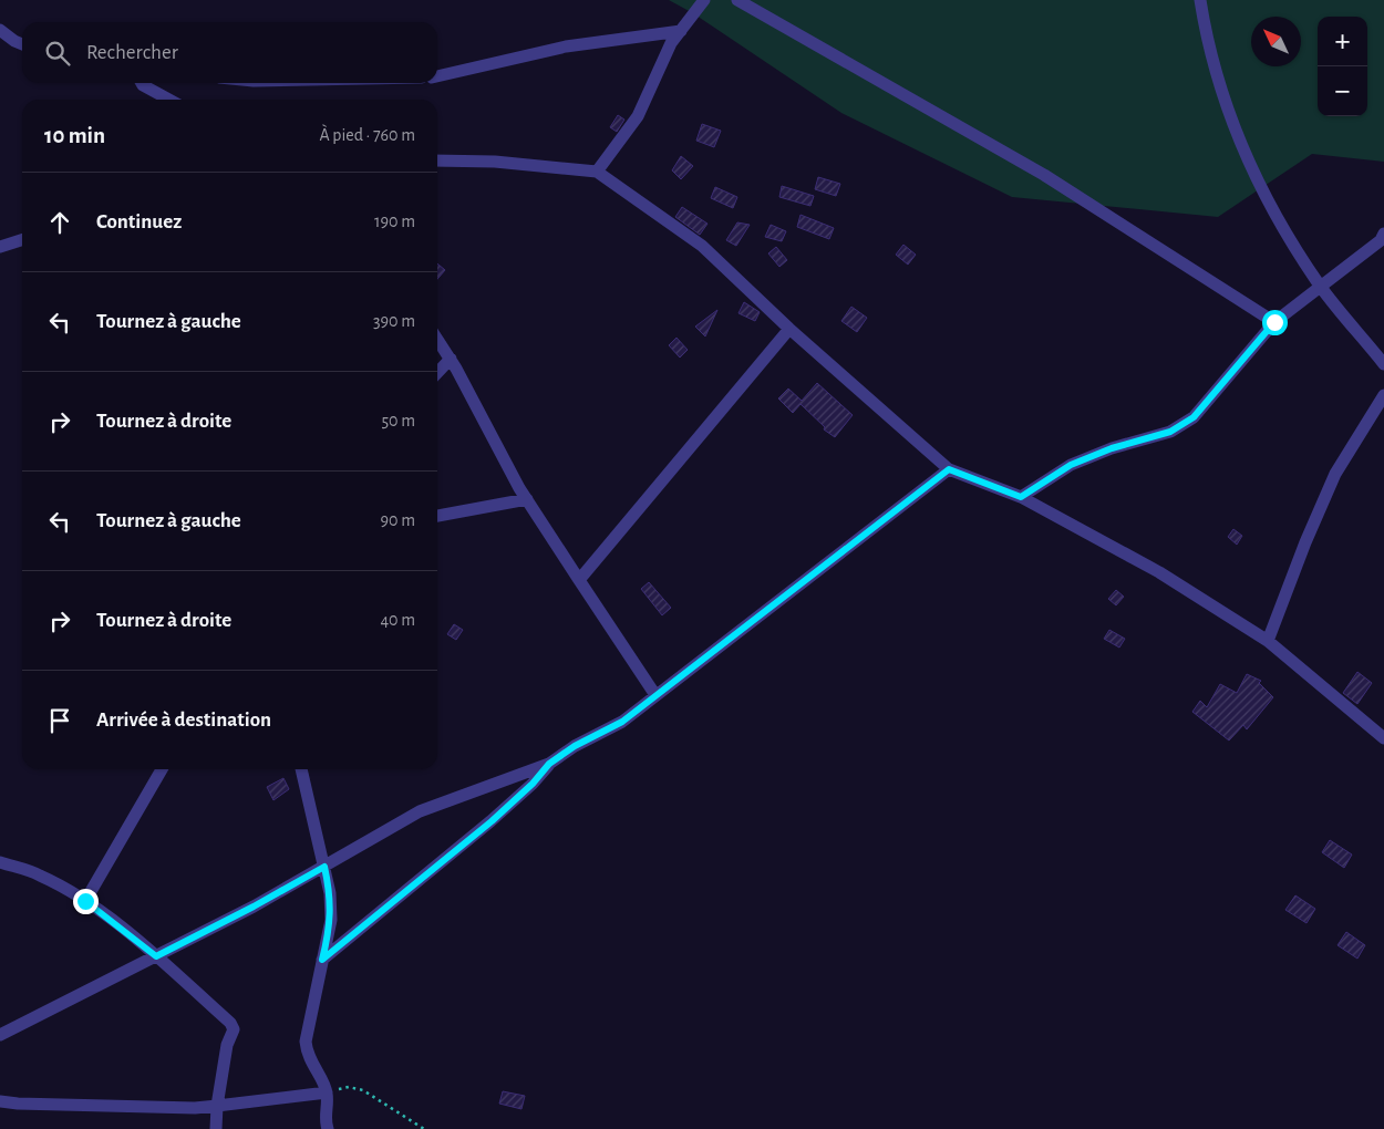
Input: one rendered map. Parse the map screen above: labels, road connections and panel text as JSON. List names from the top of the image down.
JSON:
{
  "north": "top left",
  "page": {
    "map_buttons": ["+", "−"],
    "search": "Rechercher",
    "heading": ["10 min", "À pied · 760 m"],
    "list": [
      ["Continuez", "190 m"],
      ["Tournez à gauche", "390 m"],
      ["Tournez à droite", "50 m"],
      ["Tournez à gauche", "90 m"],
      ["Tournez à droite", "40 m"],
      "Arrivée à destination"
    ]
  }
}
